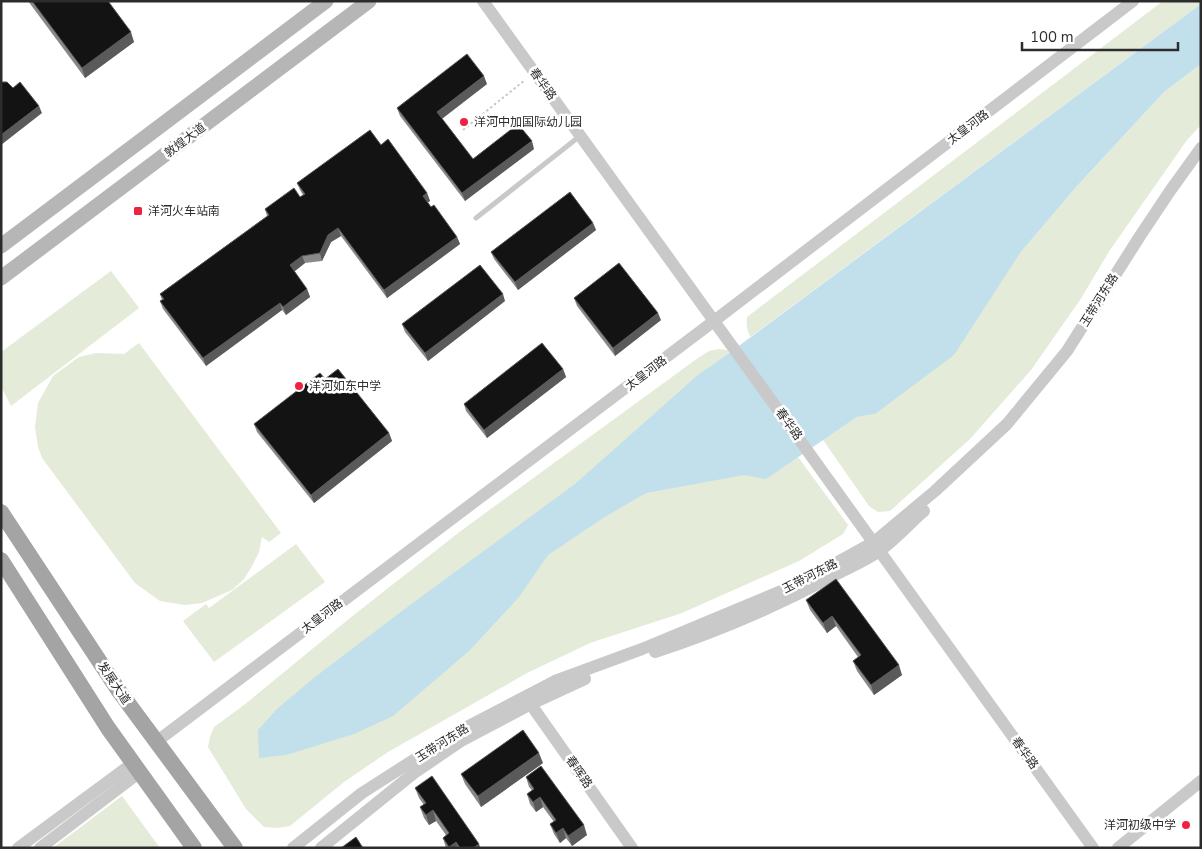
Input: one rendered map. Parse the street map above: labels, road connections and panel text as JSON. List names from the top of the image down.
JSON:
{
  "streets": {
    "main road": ["敦煌大道", "发展大道"],
    "street": [
      "春华路",
      "太皇河路",
      "玉带河东路",
      "春晖路"
    ]
  },
  "crossings": [
    ["春华路", "太皇河路"],
    ["春华路", "玉带河东路"],
    ["太皇河路", "发展大道"],
    ["玉带河东路", "春晖路"]
  ],
  "places": {
    "other": ["洋河中加国际幼儿园", "洋河如东中学", "洋河初级中学"],
    "transit": ["洋河火车站南"]
  },
  "scale_bar": "100 m"
}
